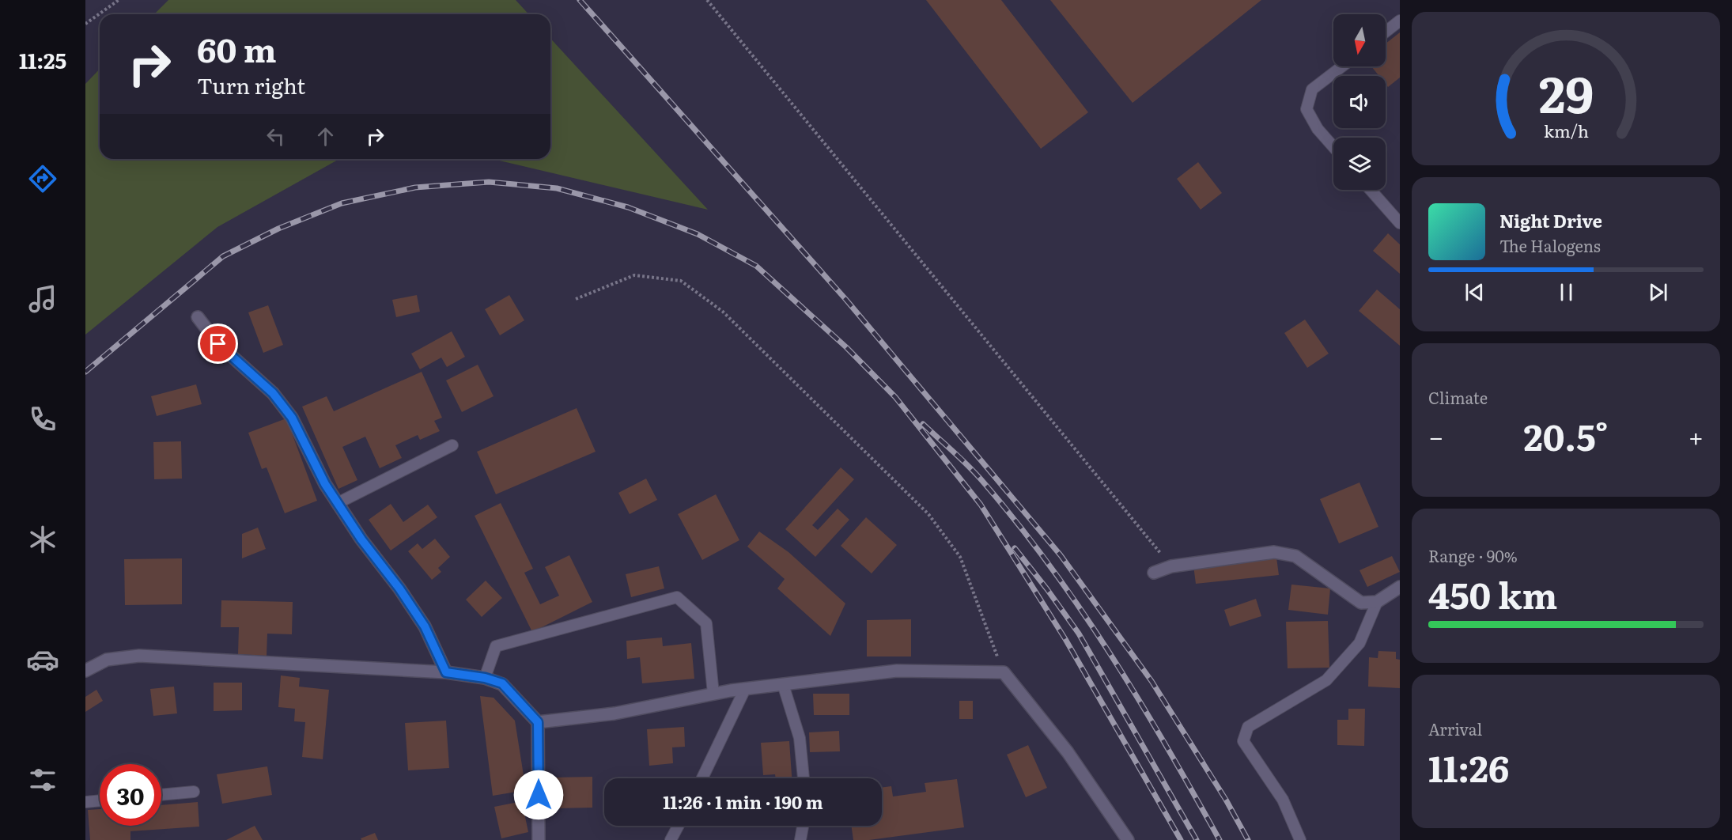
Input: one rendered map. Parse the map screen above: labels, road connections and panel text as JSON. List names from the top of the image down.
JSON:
{
  "north": "bottom",
  "page": {
    "tabs": "11:25",
    "turn": ["60 m", "Turn right"],
    "song": ["Night Drive", "The Halogens"],
    "tile": [
      "Climate",
      ["Range · 90%", "450 km"],
      ["Arrival", "11:26"]
    ],
    "heat": ["−", "20.5°", "+"],
    "limit": "30",
    "trip": "11:26 · 1 min · 190 m",
    "gauge": ["29", "km/h"]
  }
}
